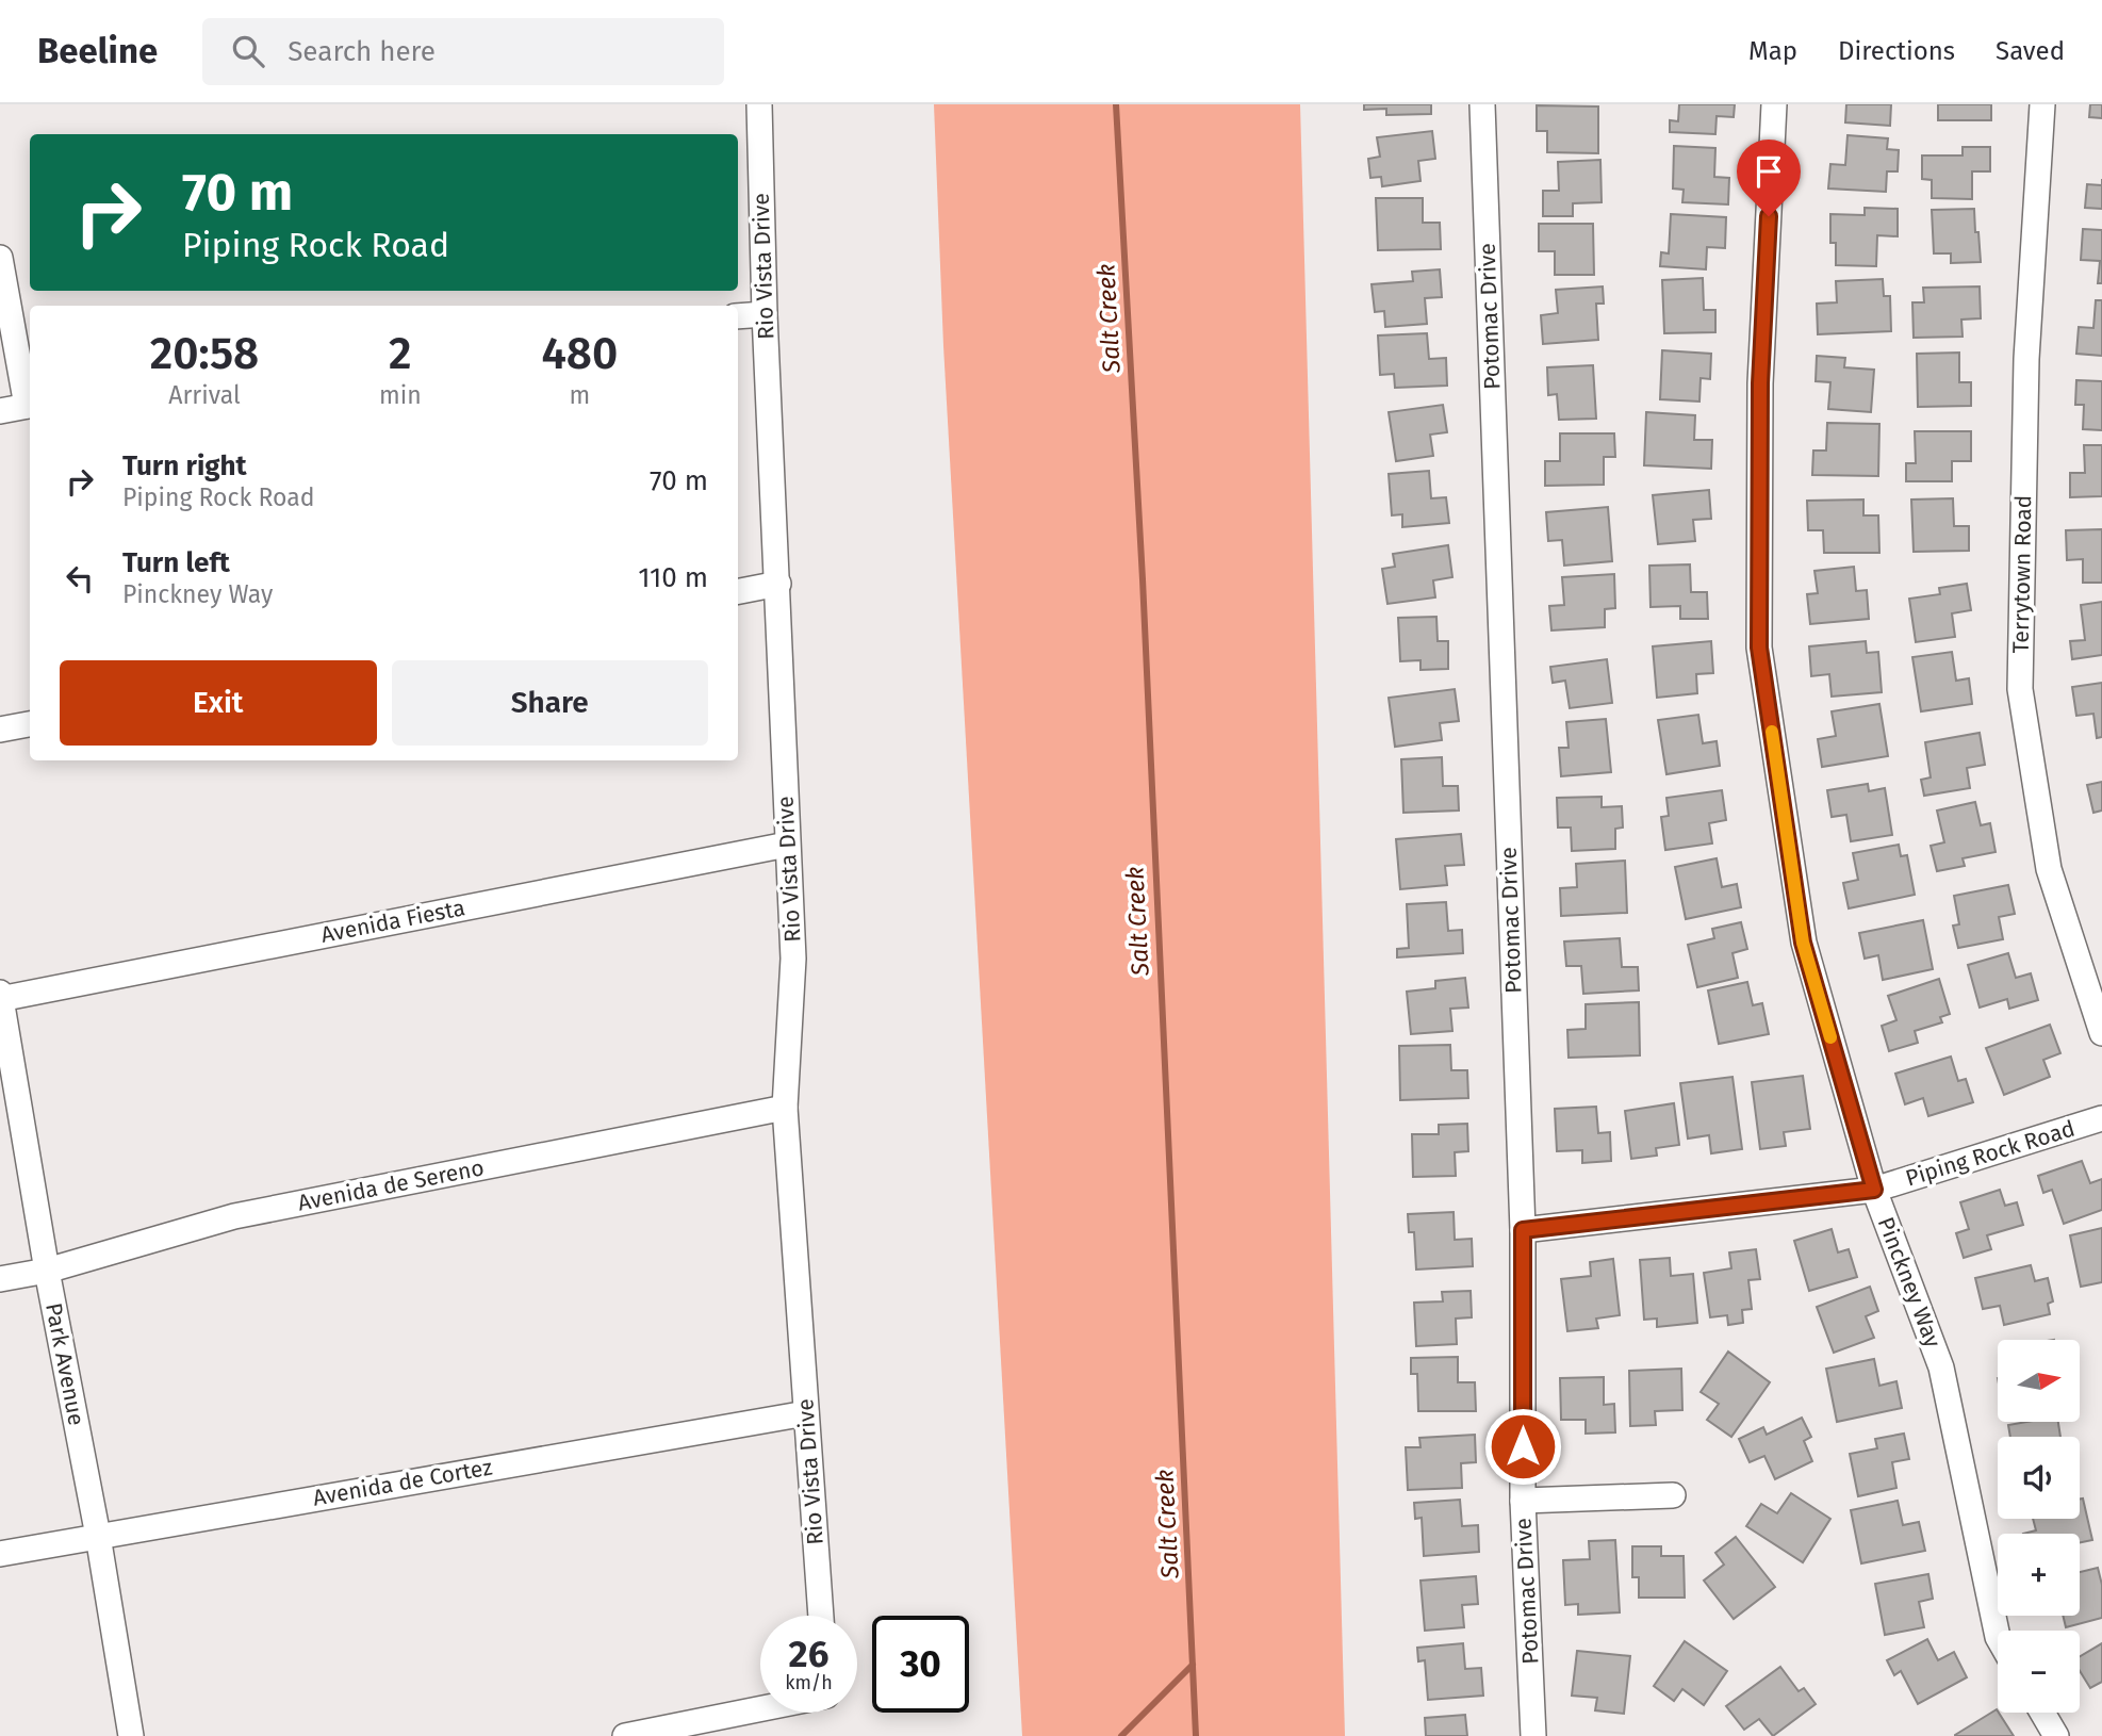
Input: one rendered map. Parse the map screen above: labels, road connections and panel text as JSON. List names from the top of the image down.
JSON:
{
  "streets": {
    "street": [
      "Rio Vista Drive",
      "Potomac Drive",
      "Terrytown Road",
      "Avenida Fiesta",
      "Piping Rock Road",
      "Avenida de Sereno",
      "Pinckney Way",
      "Park Avenue",
      "Avenida de Cortez"
    ]
  },
  "crossings": [
    ["Rio Vista Drive", "Avenida Fiesta"],
    ["Rio Vista Drive", "Avenida de Sereno"],
    ["Rio Vista Drive", "Avenida de Cortez"],
    ["Potomac Drive", "Piping Rock Road"],
    ["Avenida Fiesta", "Park Avenue"],
    ["Piping Rock Road", "Pinckney Way"],
    ["Avenida de Sereno", "Park Avenue"],
    ["Park Avenue", "Avenida de Cortez"]
  ],
  "water": ["Salt Creek"],
  "north": "right",
  "page": {
    "header": "Beeline",
    "search": "Search here",
    "nav": ["Map", "Directions", "Saved"],
    "turn": ["70 m", "Piping Rock Road"],
    "eta": [
      "20:58",
      "Arrival",
      "2",
      "min",
      "480",
      "m"
    ],
    "list": [
      {
        "name": "Turn right",
        "note": "Piping Rock Road",
        "value": "70 m"
      },
      {
        "name": "Turn left",
        "note": "Pinckney Way",
        "value": "110 m"
      }
    ],
    "buttons": ["Exit", "Share"],
    "map_buttons": ["+", "−"],
    "speed": "26 km/h",
    "limit": "30"
  }
}
